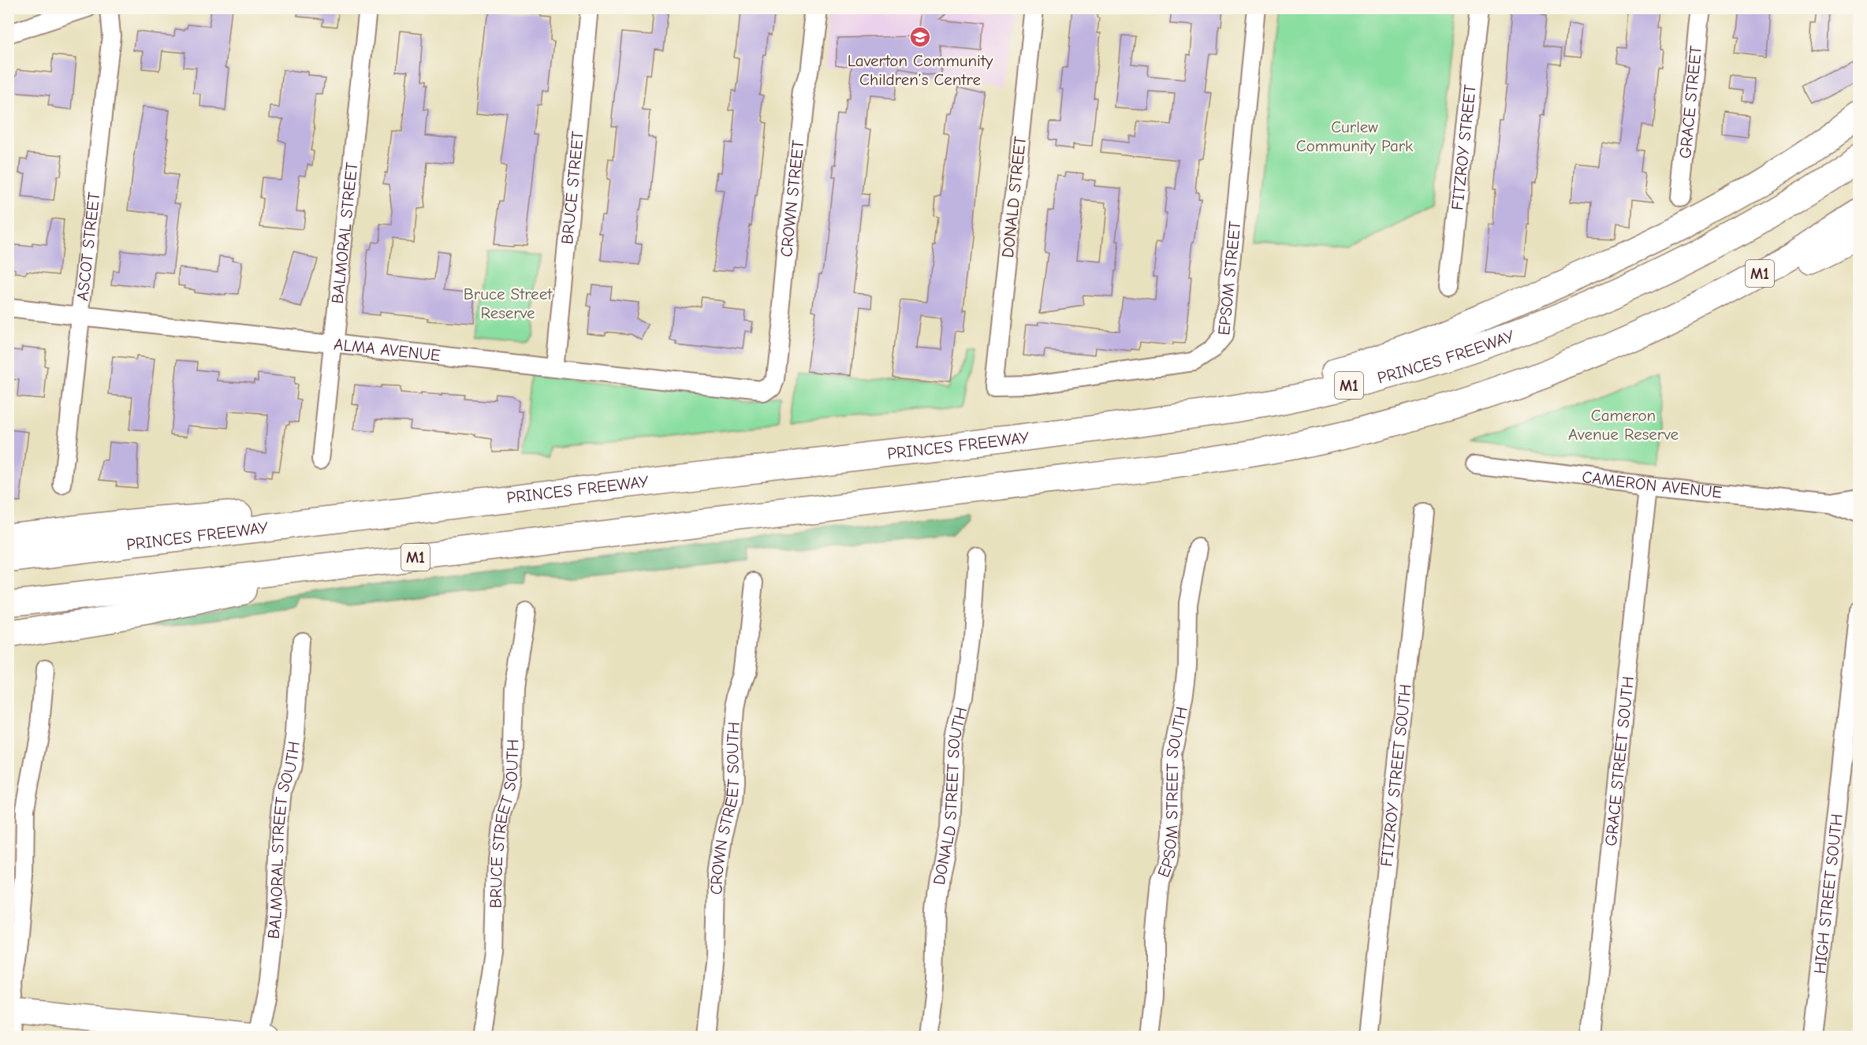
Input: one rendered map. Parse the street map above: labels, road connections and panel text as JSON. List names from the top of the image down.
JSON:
{
  "streets": {
    "highway": ["M1", "PRINCES FREEWAY"],
    "street": [
      "GRACE STREET",
      "FITZROY STREET",
      "BRUCE STREET",
      "DONALD STREET",
      "CROWN STREET",
      "BALMORAL STREET",
      "ASCOT STREET",
      "EPSOM STREET",
      "ALMA AVENUE",
      "CAMERON AVENUE",
      "GRACE STREET SOUTH",
      "FITZROY STREET SOUTH",
      "EPSOM STREET SOUTH",
      "DONALD STREET SOUTH",
      "CROWN STREET SOUTH",
      "BRUCE STREET SOUTH",
      "BALMORAL STREET SOUTH",
      "HIGH STREET SOUTH"
    ]
  },
  "crossings": [
    ["BRUCE STREET", "ALMA AVENUE"],
    ["DONALD STREET", "EPSOM STREET"],
    ["CROWN STREET", "ALMA AVENUE"],
    ["BALMORAL STREET", "ALMA AVENUE"],
    ["ASCOT STREET", "ALMA AVENUE"],
    ["CAMERON AVENUE", "GRACE STREET SOUTH"]
  ],
  "parks": ["Curlew Community Park", "Bruce Street Reserve", "Cameron Avenue Reserve"],
  "places": {
    "school or university": ["Laverton Community Children’s Centre"]
  }
}
